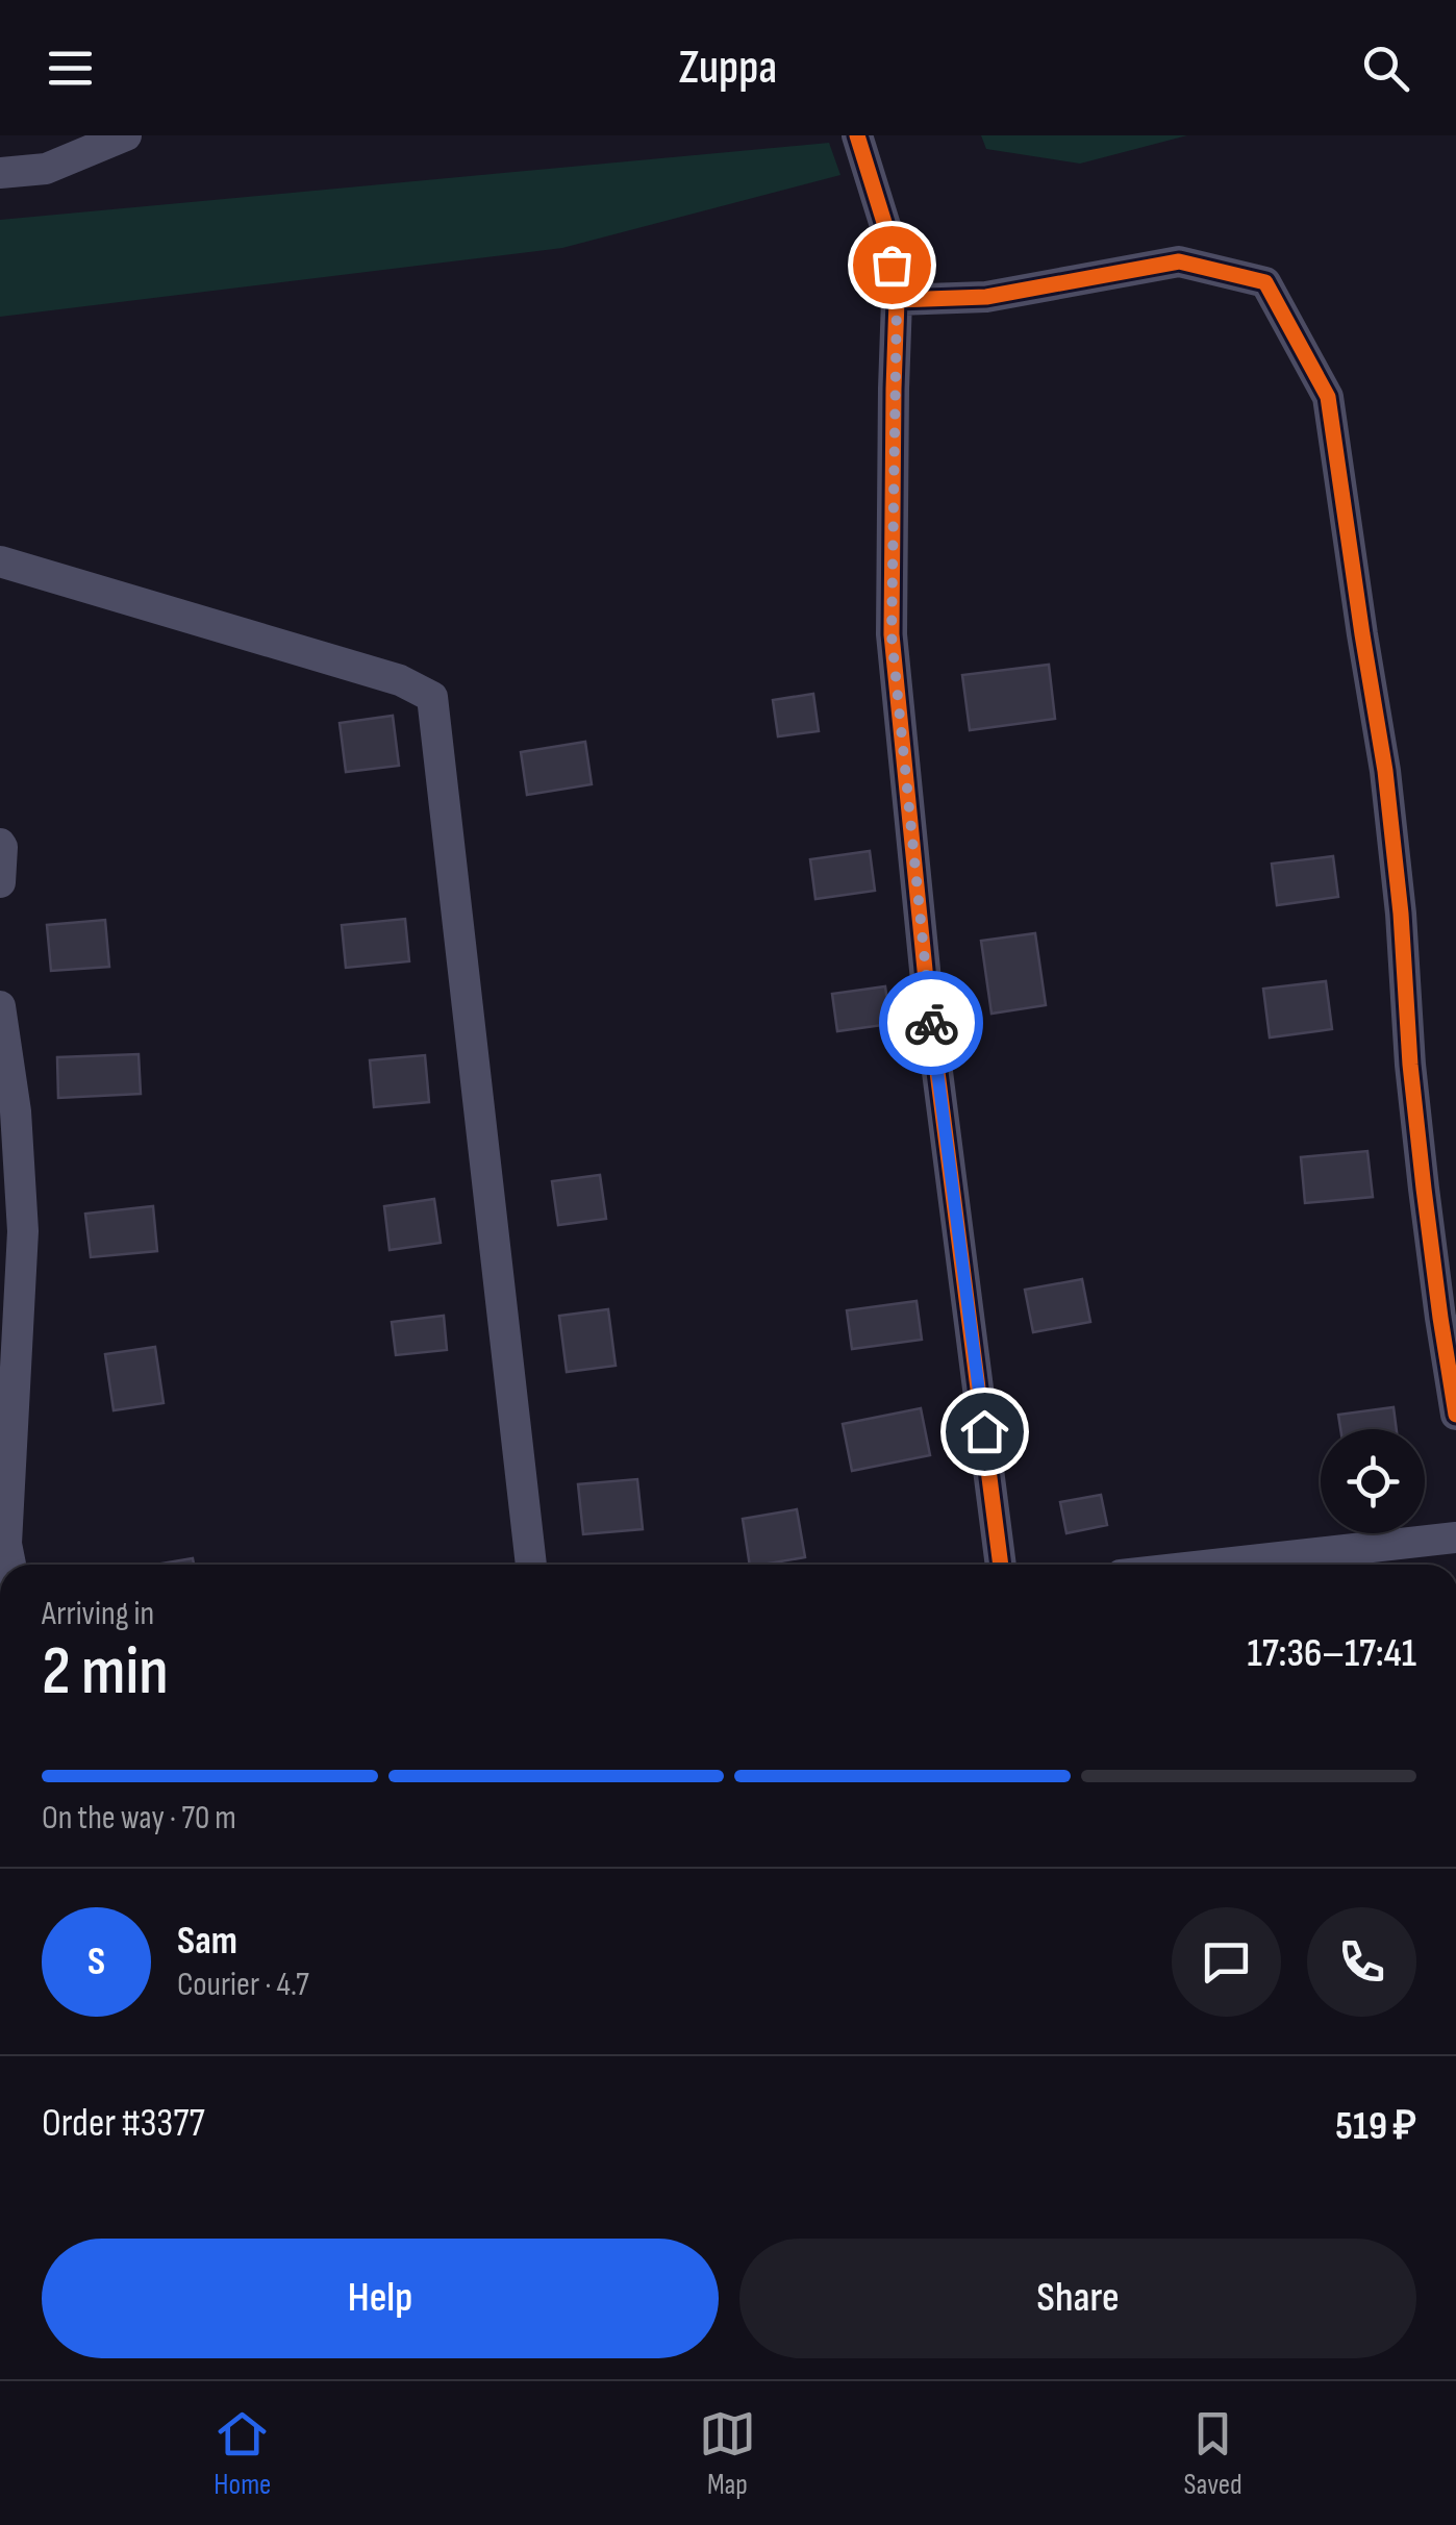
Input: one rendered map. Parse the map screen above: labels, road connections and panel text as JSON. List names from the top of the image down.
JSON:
{
  "page": {
    "header": "Zuppa",
    "heading": ["2 min", "Arriving in", "17:36–17:41"],
    "panel": [
      "Sam",
      "Courier · 4.7",
      "Order #3377",
      "519 ₽"
    ],
    "bar": "On the way · 70 m",
    "round": "S",
    "buttons": ["Help", "Share"],
    "tabs": ["Home", "Map", "Saved"]
  }
}
